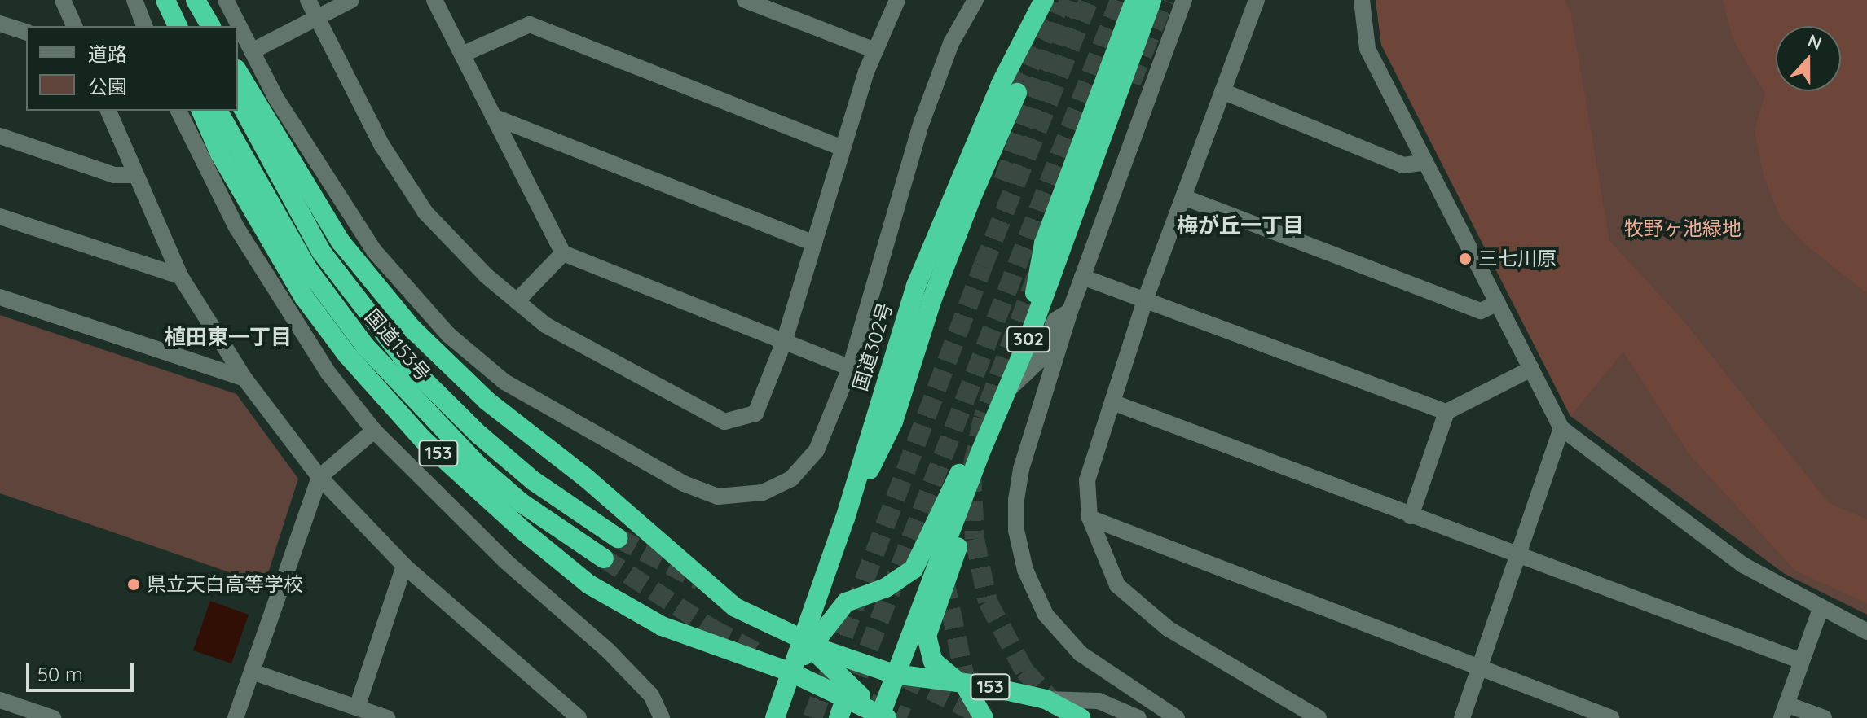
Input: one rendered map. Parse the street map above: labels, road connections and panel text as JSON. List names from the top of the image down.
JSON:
{
  "streets": {
    "highway": [
      "302",
      "国道153号",
      "国道302号",
      "153"
    ]
  },
  "crossings": [
    ["302", "国道302号"],
    ["302", "153"],
    ["国道302号", "153"]
  ],
  "districts": ["梅が丘一丁目", "植田東一丁目"],
  "parks": ["牧野ヶ池緑地"],
  "places": ["三七川原", "県立天白高等学校"],
  "legend": ["道路", "公園"],
  "scale_bar": "50 m",
  "north": "top"
}
